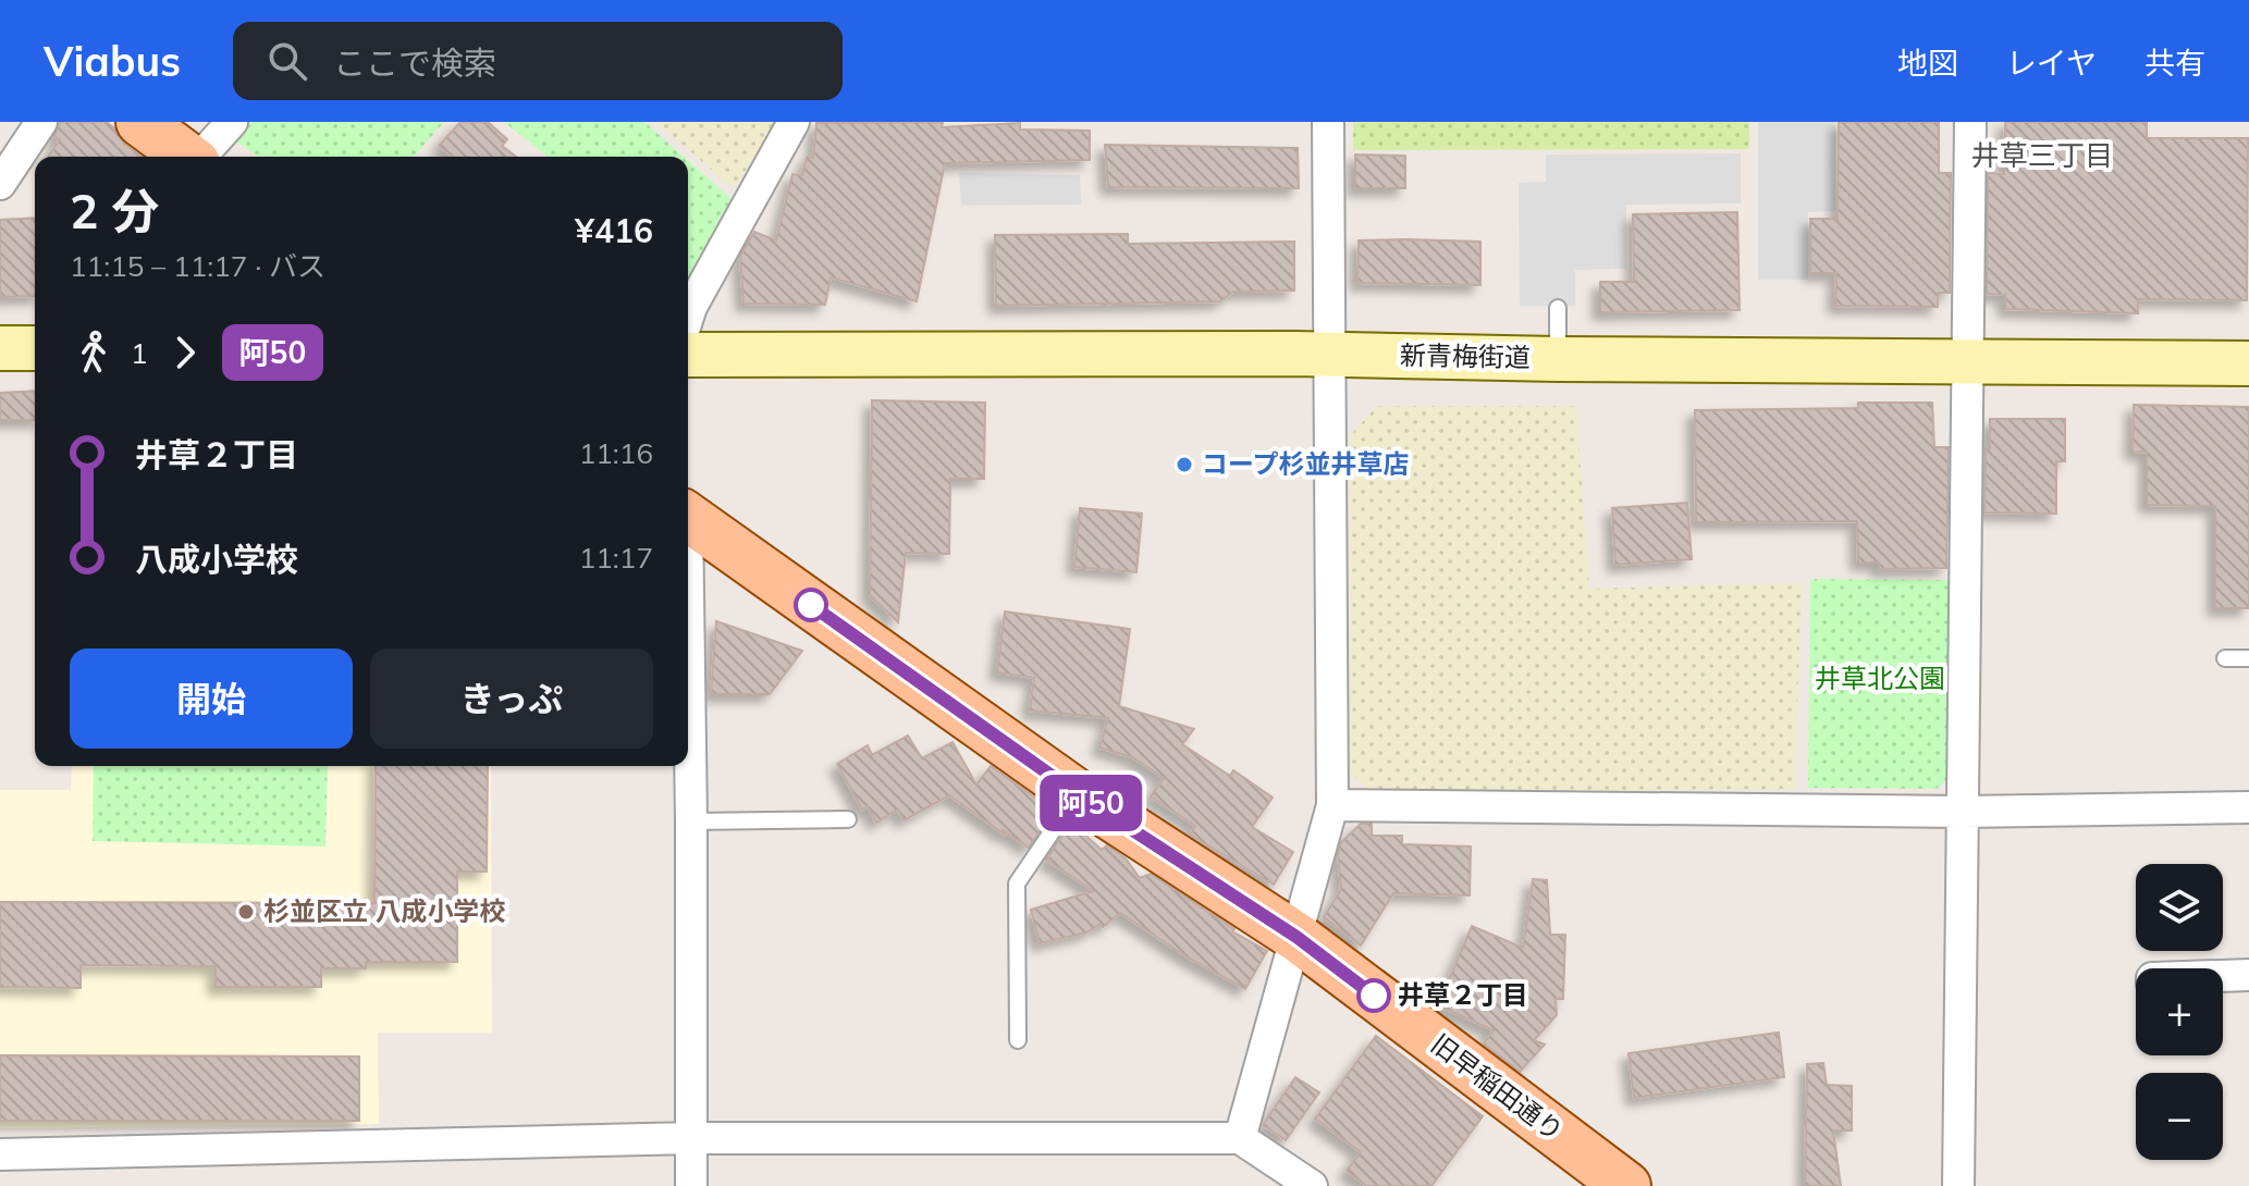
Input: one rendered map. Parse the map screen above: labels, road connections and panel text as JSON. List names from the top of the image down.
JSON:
{
  "streets": {
    "main road": ["新青梅街道", "旧早稲田通り"]
  },
  "districts": ["井草三丁目"],
  "parks": ["井草北公園"],
  "places": ["コープ杉並井草店", "杉並区立 八成小学校", "井草２丁目"],
  "lines": ["bus line 阿50"],
  "page": {
    "header": "Viabus",
    "search": "ここで検索",
    "nav": ["地図", "レイヤ", "共有"],
    "on_map": "阿50",
    "heading": ["2 分", "11:15 – 11:17 · バス", "¥416"],
    "legs": ["1", "阿50"],
    "list": [
      {
        "name": "井草２丁目",
        "value": "11:16"
      },
      {
        "name": "八成小学校",
        "value": "11:17"
      }
    ],
    "buttons": ["開始", "きっぷ"],
    "map_buttons": ["+", "−"]
  }
}
